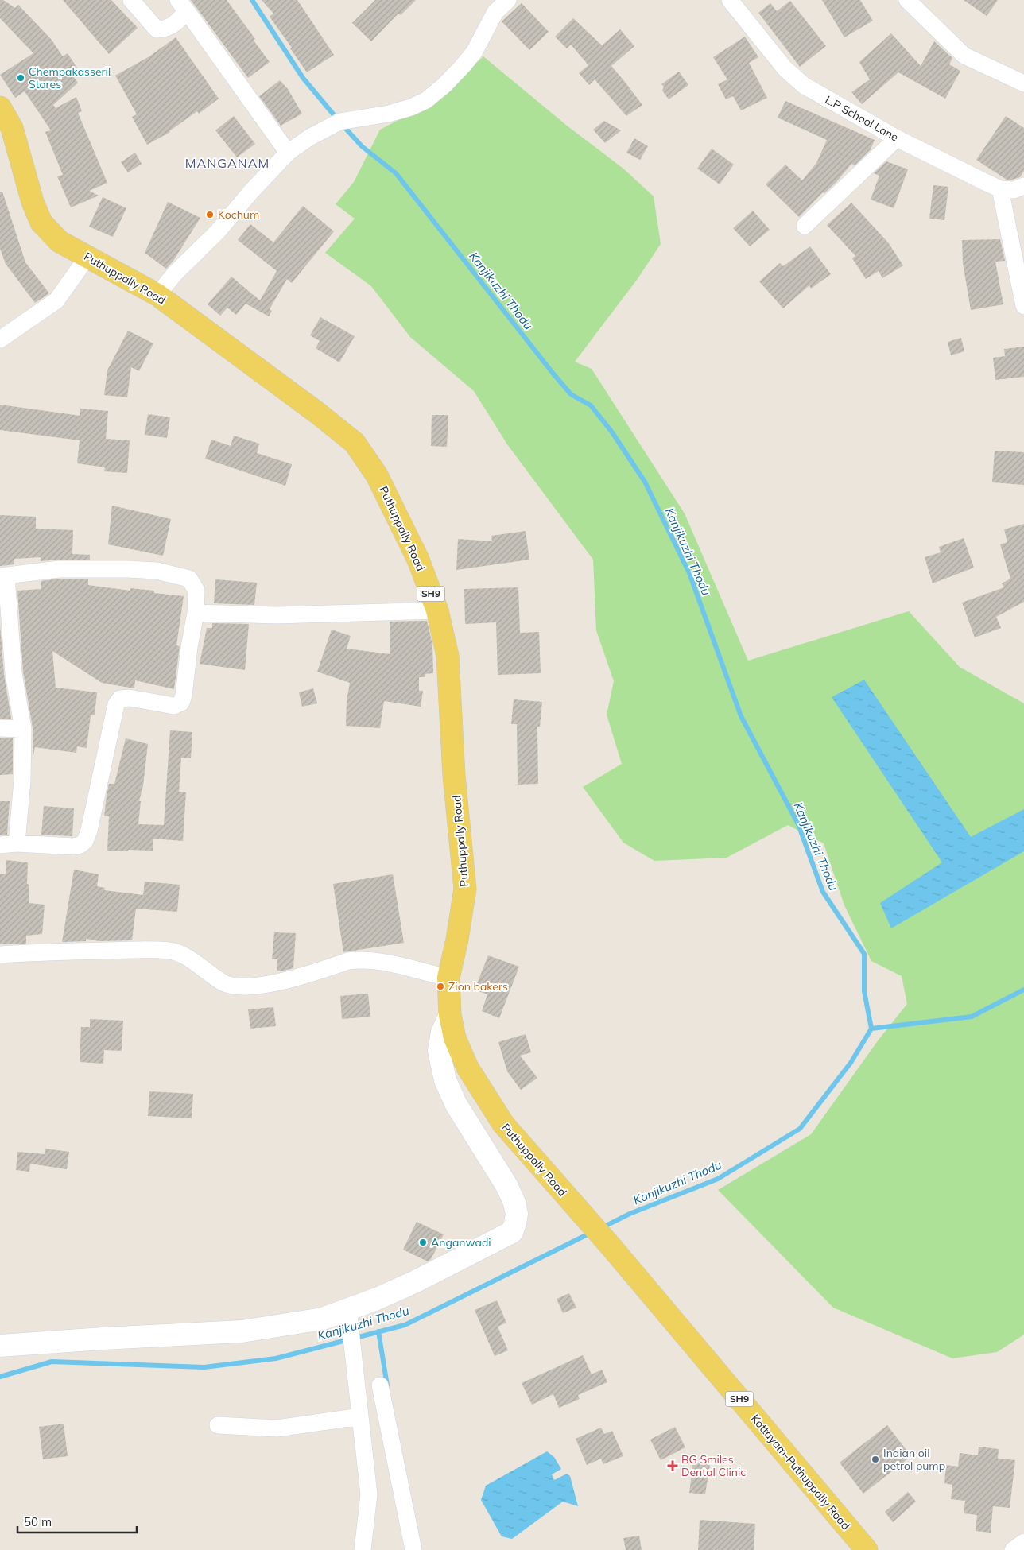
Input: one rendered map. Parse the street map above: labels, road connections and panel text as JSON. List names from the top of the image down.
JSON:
{
  "streets": {
    "main road": ["Puthuppally Road", "SH9", "Kottayam-Puthuppally Road"],
    "street": ["L.P School Lane"]
  },
  "crossings": [
    ["Puthuppally Road", "Kottayam-Puthuppally Road"]
  ],
  "districts": ["MANGANAM"],
  "water": ["Kanjikuzhi Thodu"],
  "places": {
    "other": [
      "Chempakasseril Stores",
      "Kochum",
      "Zion bakers",
      "Anganwadi",
      "Indian oil petrol pump"
    ],
    "health": ["BG Smiles Dental Clinic"]
  },
  "scale_bar": "50 m"
}
